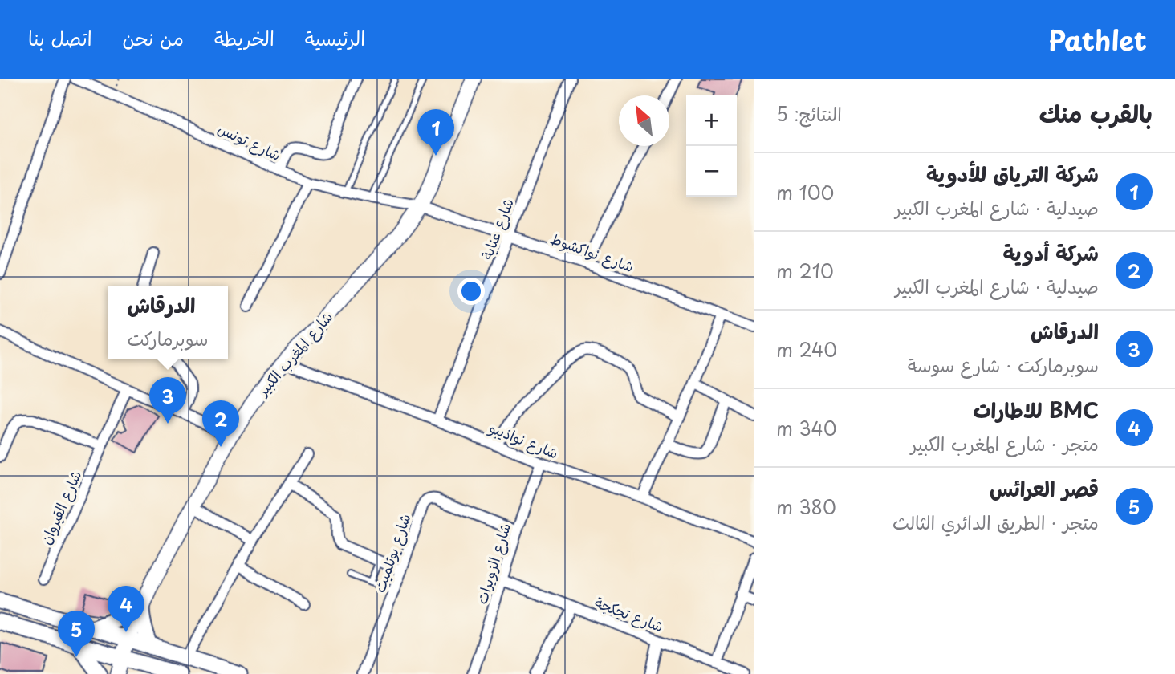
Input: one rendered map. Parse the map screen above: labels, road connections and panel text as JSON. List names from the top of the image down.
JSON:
{
  "streets": {
    "street": [
      "شارع تونس",
      "شارع عنابة",
      "شارع نواكشوط",
      "شارع المغرب الكبير",
      "شارع نواذيبو",
      "شارع القيروان",
      "شارع بوتلميت",
      "شارع الزويرات",
      "شارع تجكجة"
    ]
  },
  "crossings": [
    ["شارع تونس", "شارع نواكشوط"],
    ["شارع تونس", "شارع المغرب الكبير"],
    ["شارع عنابة", "شارع نواكشوط"],
    ["شارع عنابة", "شارع نواذيبو"],
    ["شارع نواكشوط", "شارع المغرب الكبير"],
    ["شارع المغرب الكبير", "شارع نواذيبو"],
    ["شارع نواذيبو", "شارع الزويرات"],
    ["شارع بوتلميت", "شارع الزويرات"],
    ["شارع الزويرات", "شارع تجكجة"]
  ],
  "north": "top left",
  "page": {
    "header": "Pathlet",
    "nav": [
      "الرئيسية",
      "الخريطة",
      "من نحن",
      "اتصل بنا"
    ],
    "heading": ["بالقرب منك", "النتائج: 5"],
    "map_buttons": ["+", "−"],
    "pins": [
      "1",
      "3",
      "2",
      "4",
      "5"
    ],
    "list": [
      {
        "mark": "1",
        "name": "شركة الترياق للأدوية",
        "note": "صيدلية · شارع المغرب الكبير",
        "value": "100 m"
      },
      {
        "mark": "2",
        "name": "شركة أدوية",
        "note": "صيدلية · شارع المغرب الكبير",
        "value": "210 m"
      },
      {
        "mark": "3",
        "name": "الدرقاش",
        "note": "سوبرماركت · شارع سوسة",
        "value": "240 m"
      },
      {
        "mark": "4",
        "name": "BMC للاطارات",
        "note": "متجر · شارع المغرب الكبير",
        "value": "340 m"
      },
      {
        "mark": "5",
        "name": "قصر العرائس",
        "note": "متجر · الطريق الدائري الثالث",
        "value": "380 m"
      }
    ],
    "popup": ["الدرقاش", "سوبرماركت"]
  }
}
